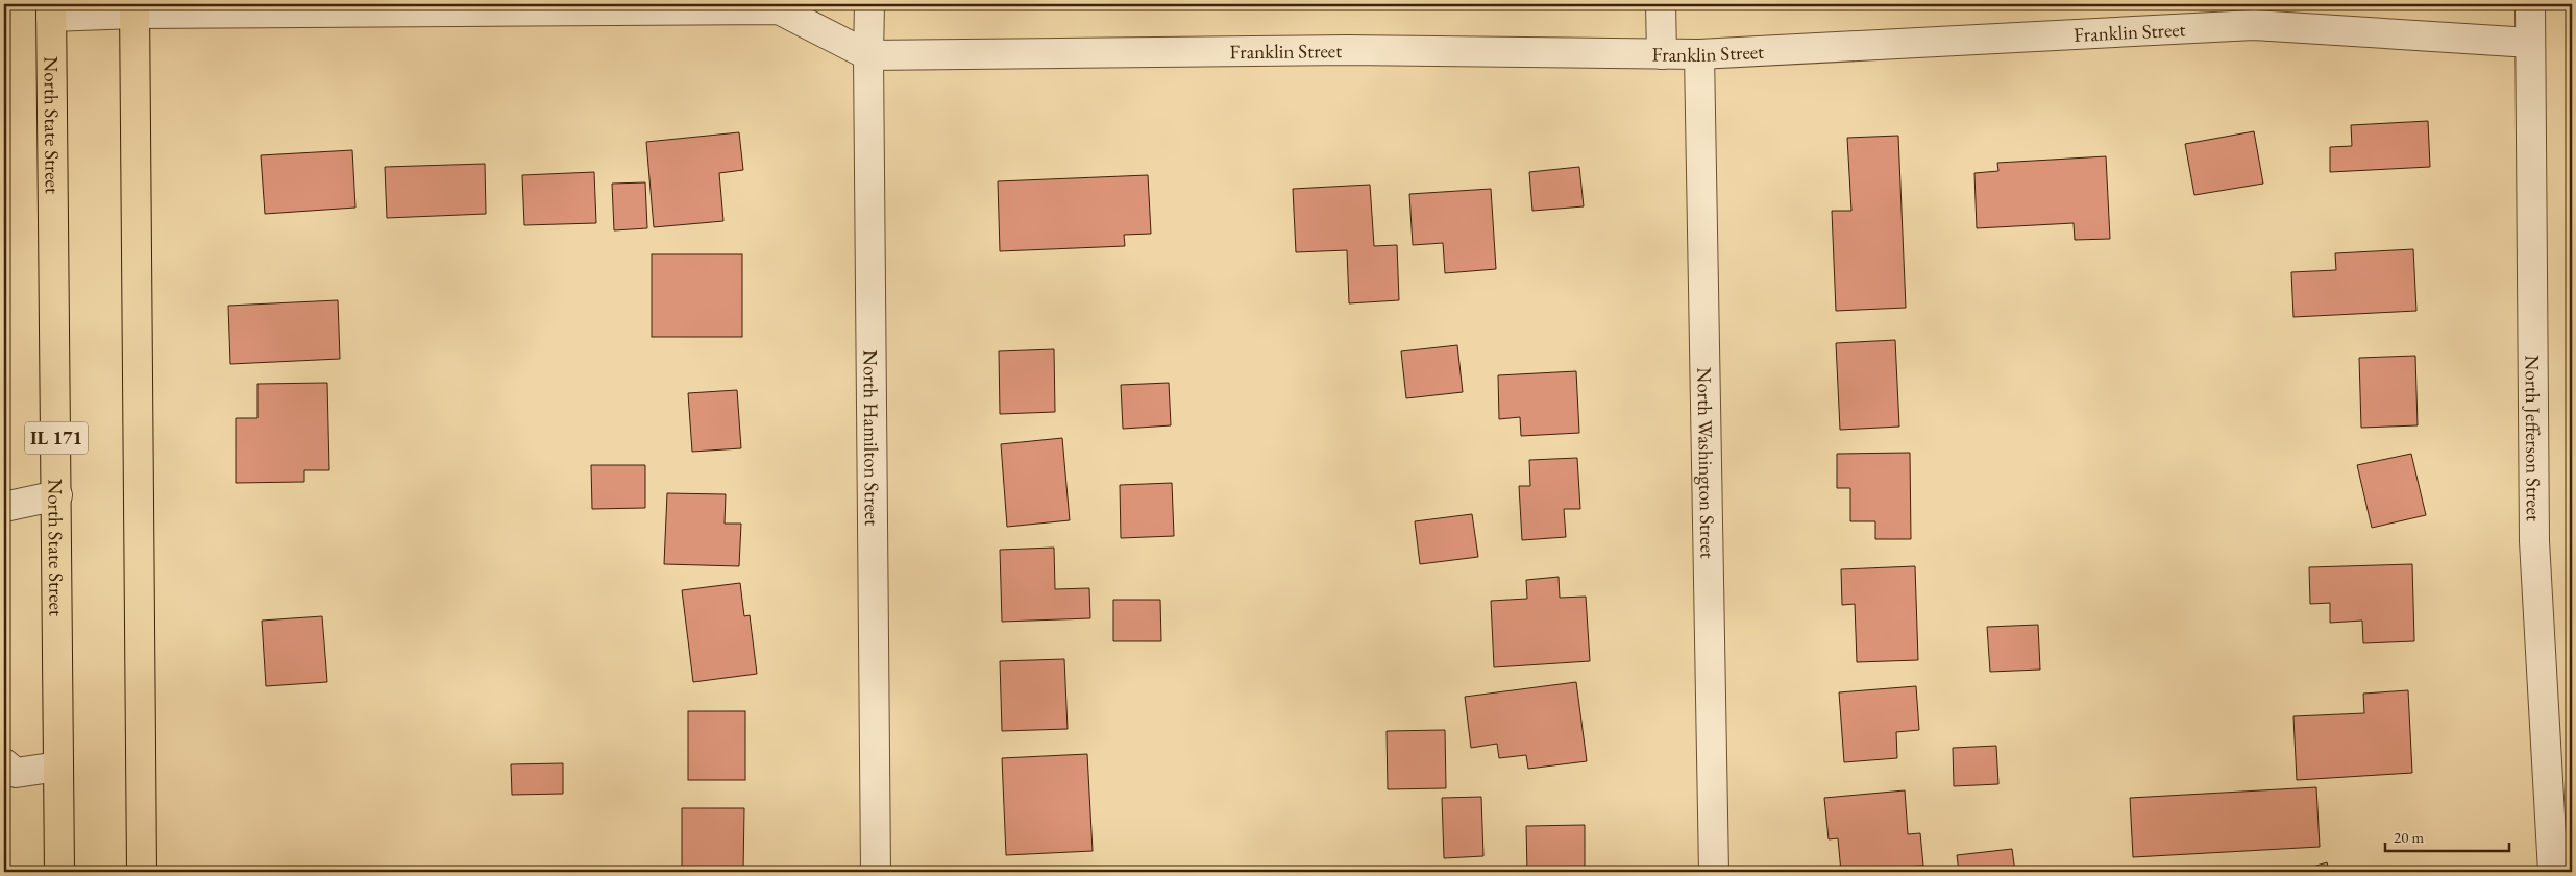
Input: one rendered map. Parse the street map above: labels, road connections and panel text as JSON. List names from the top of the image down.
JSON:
{
  "streets": {
    "main road": ["North State Street", "IL 171"],
    "street": [
      "Franklin Street",
      "North Hamilton Street",
      "North Jefferson Street",
      "North Washington Street"
    ]
  },
  "crossings": [
    ["Franklin Street", "North State Street"],
    ["Franklin Street", "North Hamilton Street"],
    ["Franklin Street", "North Jefferson Street"],
    ["Franklin Street", "North Washington Street"]
  ],
  "scale_bar": "20 m"
}
